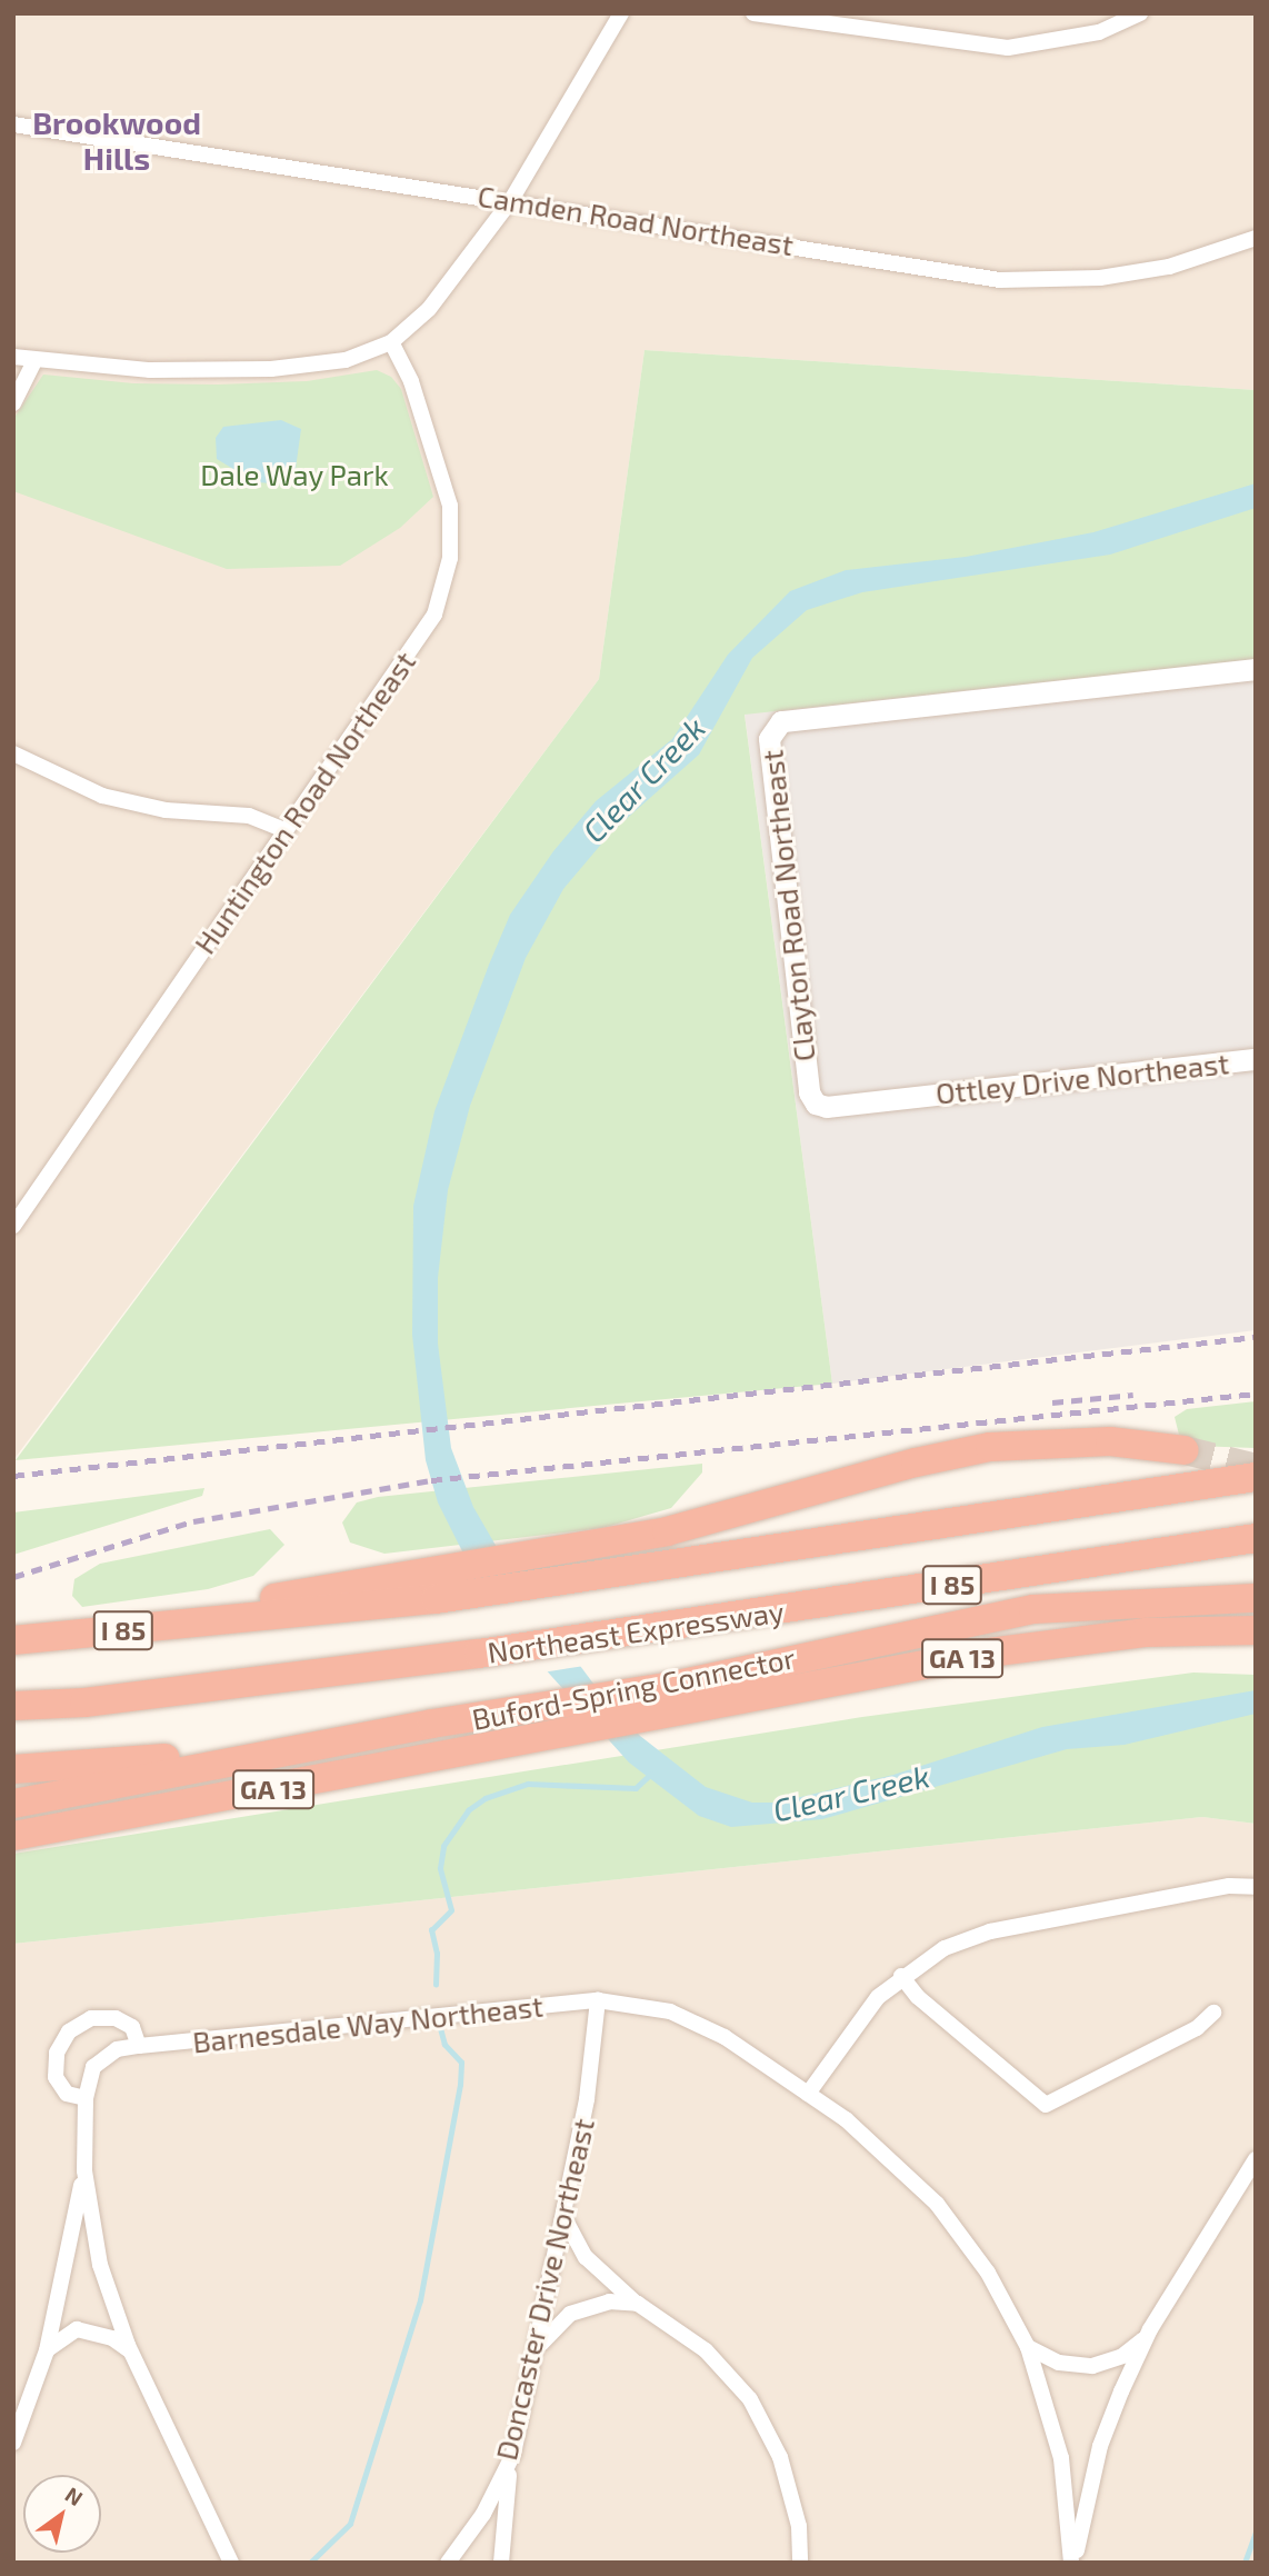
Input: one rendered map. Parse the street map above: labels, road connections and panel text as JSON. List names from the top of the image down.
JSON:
{
  "streets": {
    "highway": [
      "I 85",
      "Northeast Expressway",
      "GA 13",
      "Buford-Spring Connector"
    ],
    "street": [
      "Camden Road Northeast",
      "Huntington Road Northeast",
      "Clayton Road Northeast",
      "Ottley Drive Northeast",
      "Barnesdale Way Northeast",
      "Doncaster Drive Northeast"
    ]
  },
  "crossings": [
    ["Clayton Road Northeast", "Ottley Drive Northeast"],
    ["Barnesdale Way Northeast", "Doncaster Drive Northeast"]
  ],
  "districts": ["Brookwood Hills"],
  "water": ["Clear Creek"],
  "parks": ["Dale Way Park"],
  "north": "top right"
}
